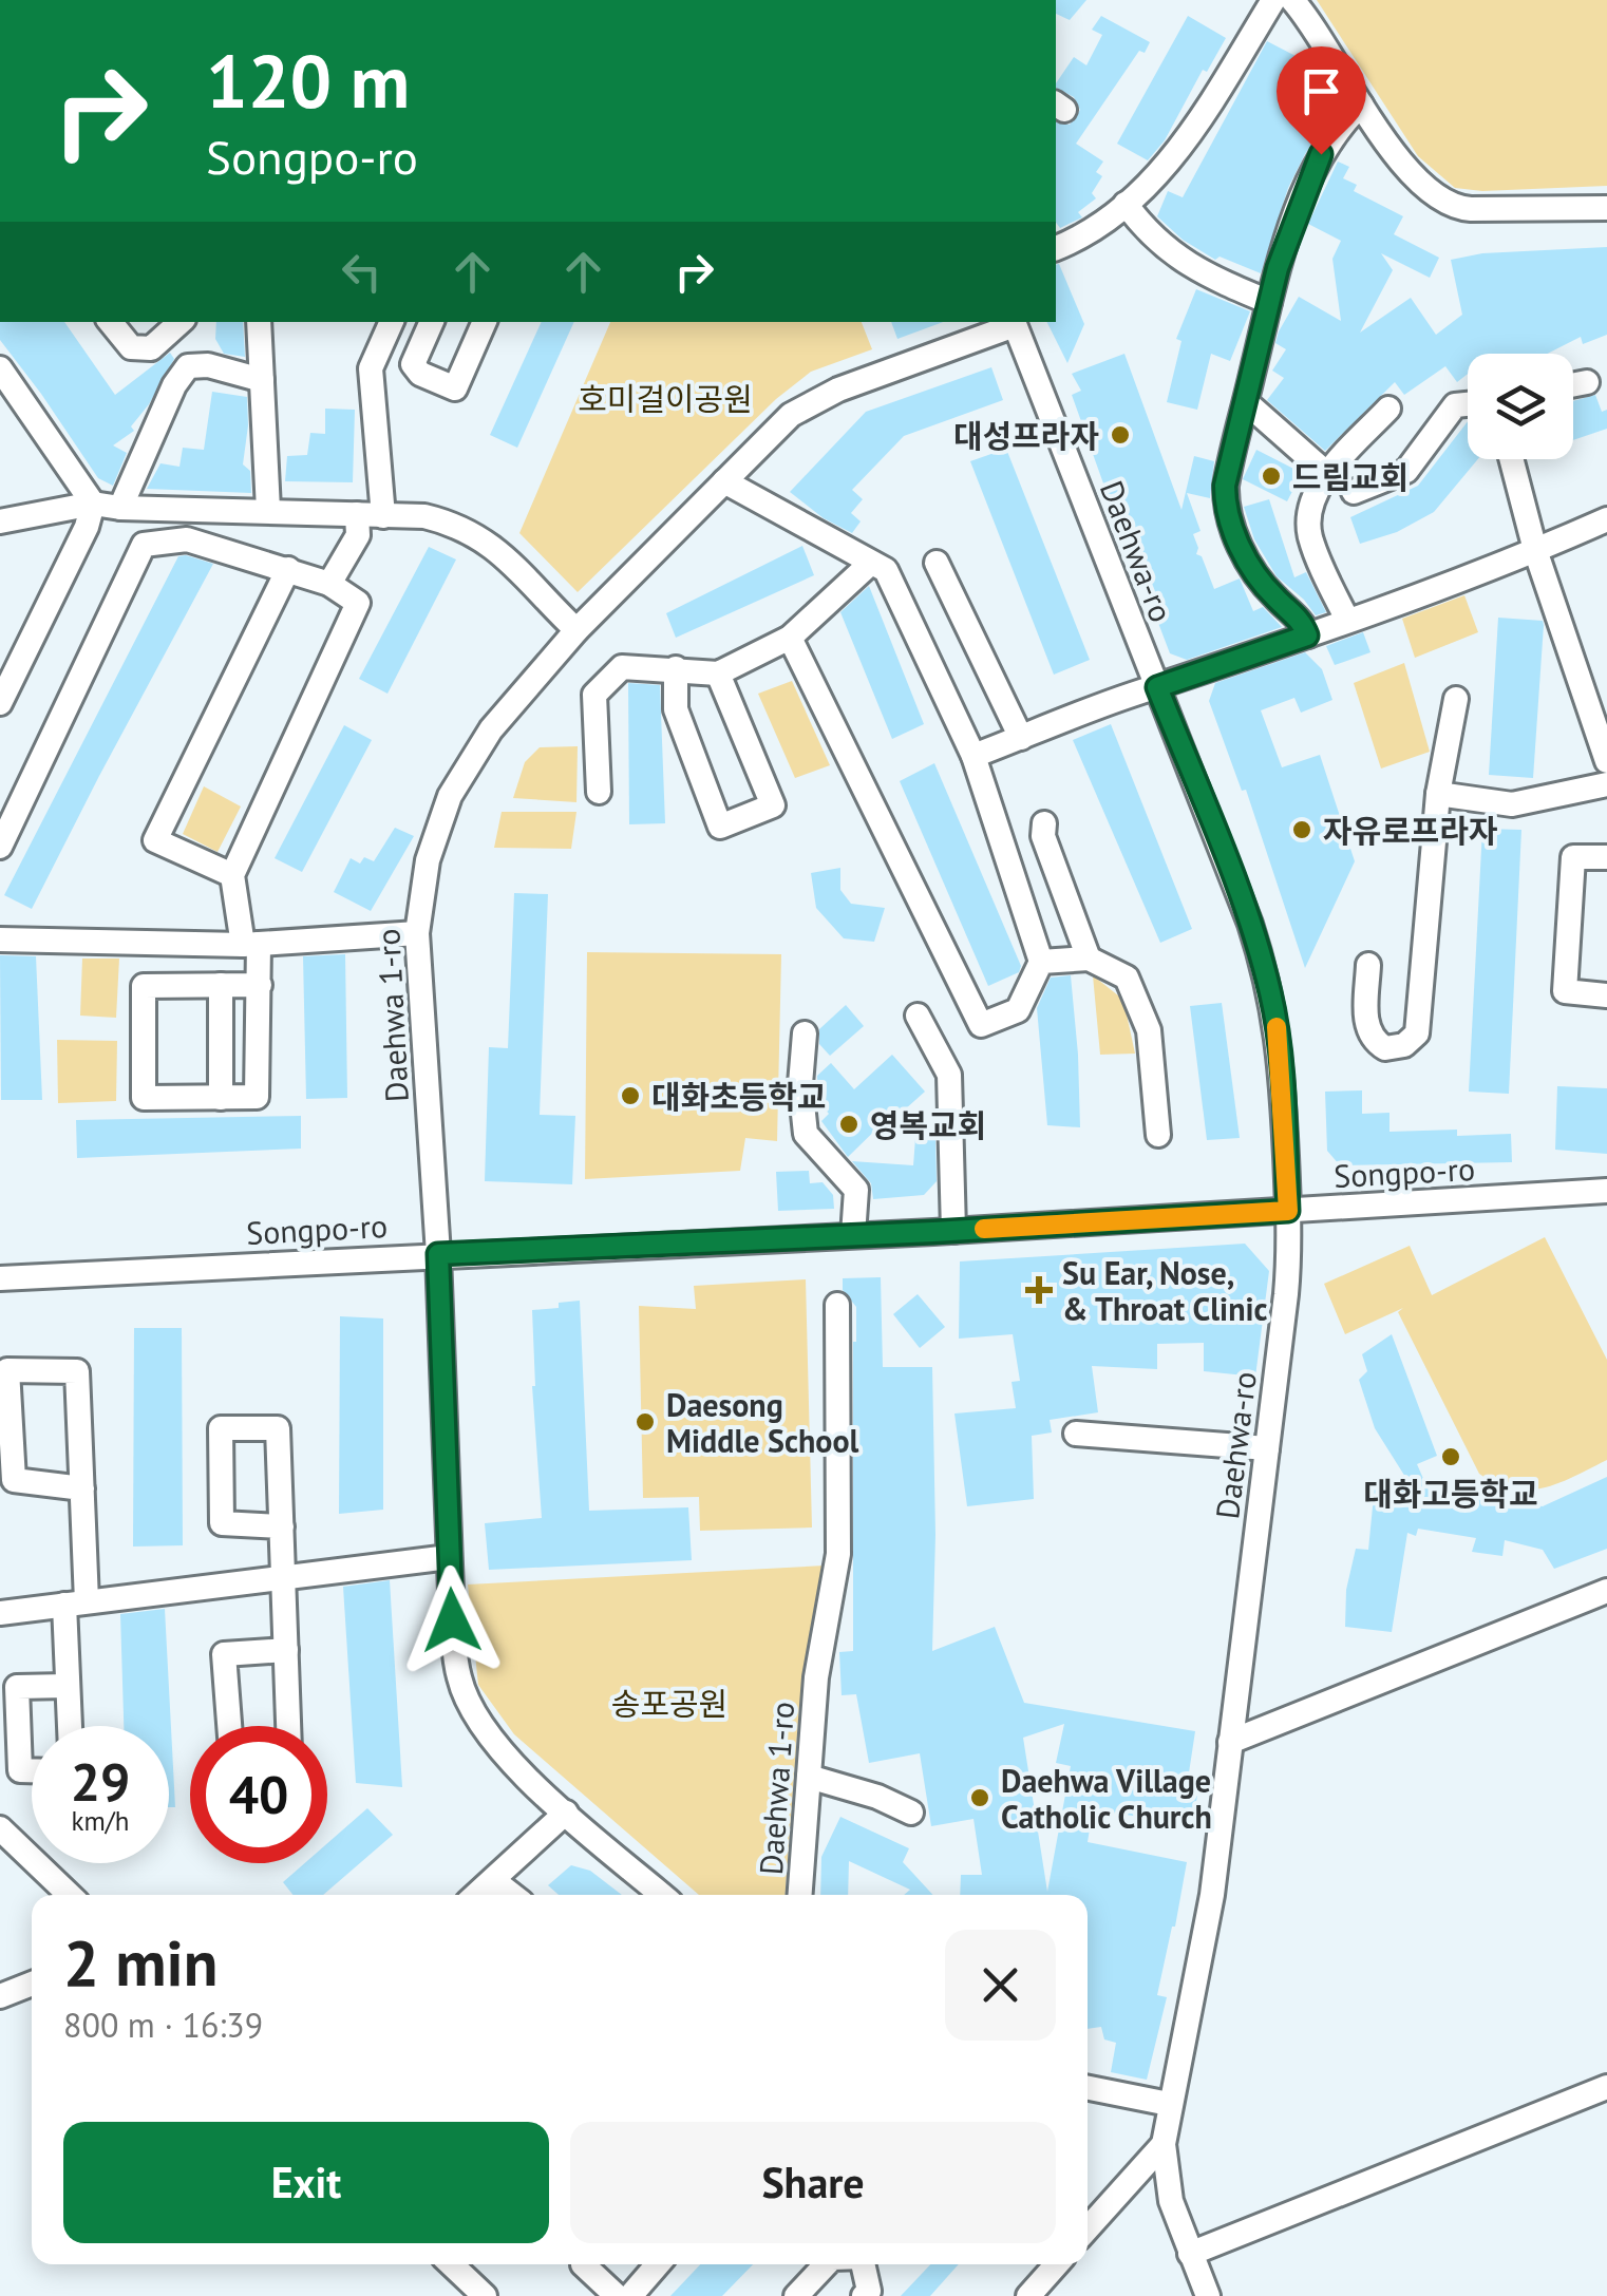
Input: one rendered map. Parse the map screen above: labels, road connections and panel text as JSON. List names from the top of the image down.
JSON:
{
  "streets": {
    "street": ["Daehwa-ro", "Daehwa 1-ro", "Songpo-ro"]
  },
  "crossings": [
    ["Daehwa-ro", "Daehwa 1-ro"],
    ["Daehwa-ro", "Songpo-ro"],
    ["Daehwa 1-ro", "Songpo-ro"]
  ],
  "parks": ["호미걸이공원", "송포공원"],
  "places": {
    "other": [
      "대성프라자",
      "드림교회",
      "자유로프라자",
      "대화초등학교",
      "영복교회",
      "Daesong Middle School",
      "대화고등학교",
      "Daehwa Village Catholic Church"
    ],
    "health": ["Su Ear, Nose, & Throat Clinic"]
  },
  "page": {
    "turn": ["120 m", "Songpo-ro"],
    "speed": "29 km/h",
    "limit": "40",
    "heading": ["2 min", "800 m · 16:39"],
    "buttons": ["Exit", "Share"]
  }
}
